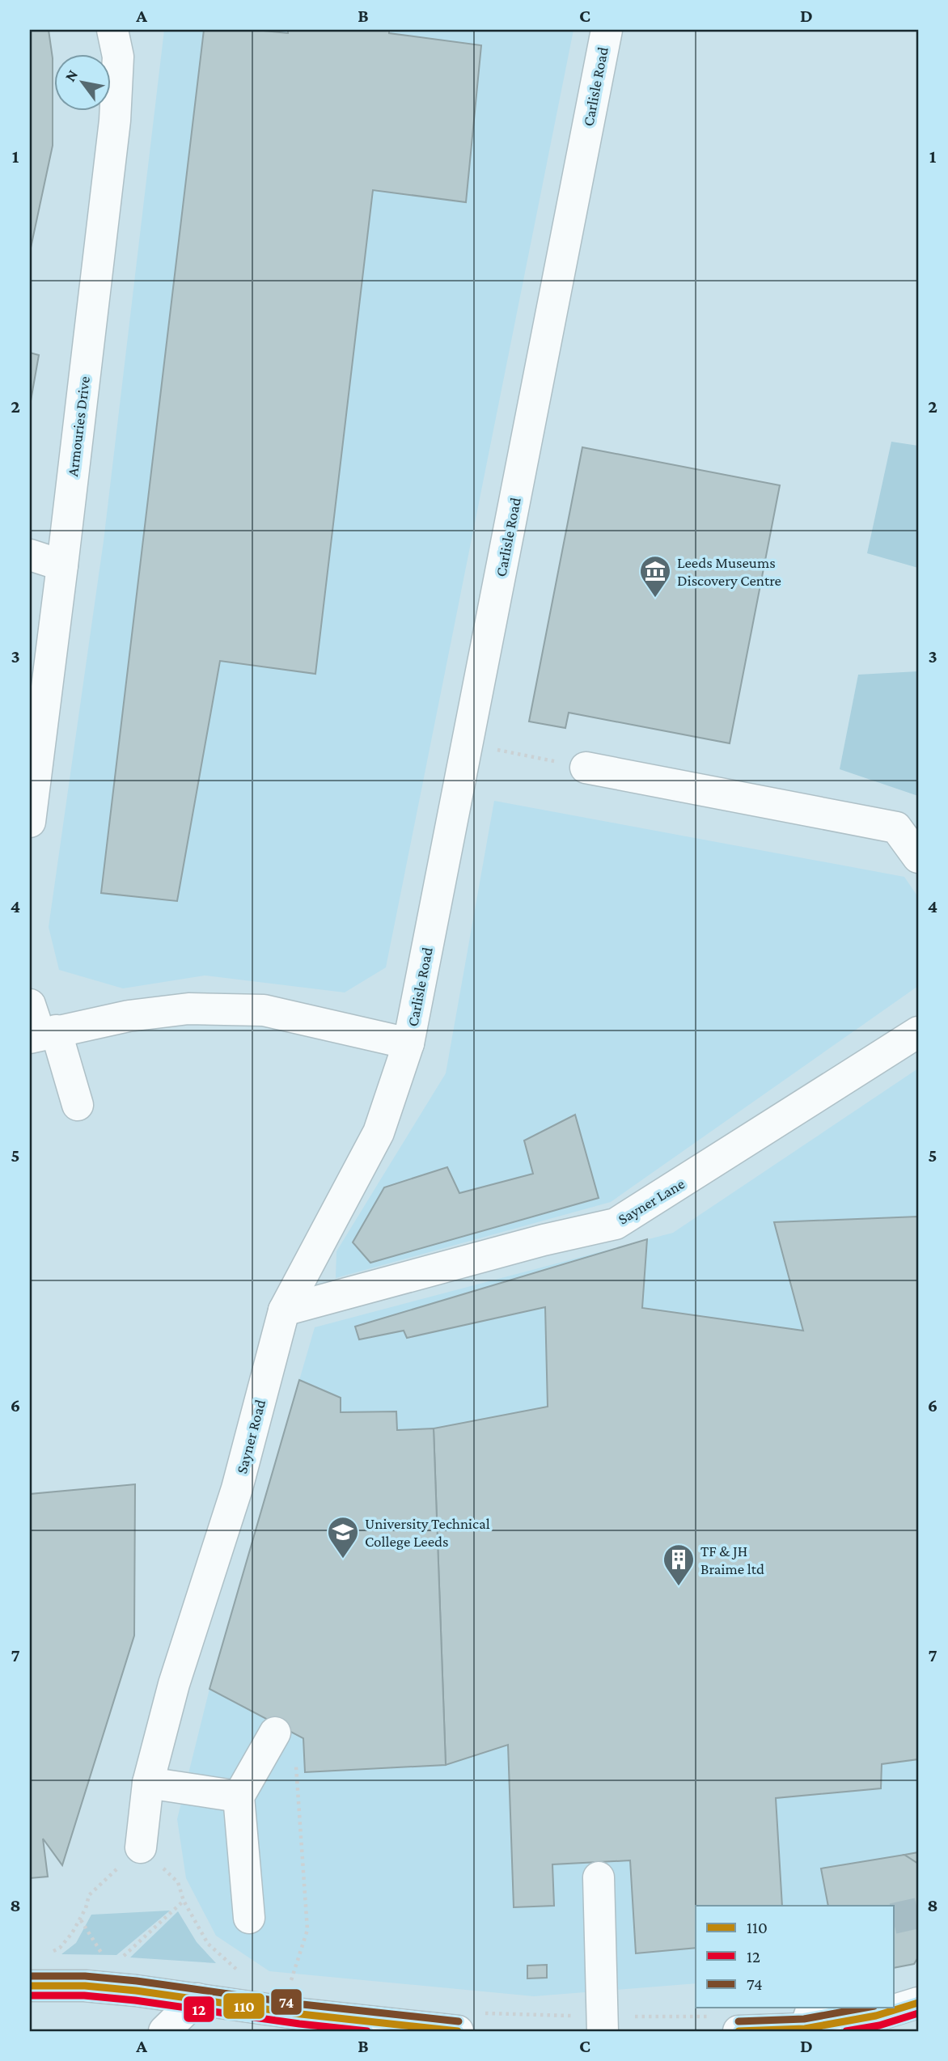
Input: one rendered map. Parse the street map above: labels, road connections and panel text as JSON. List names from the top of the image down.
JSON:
{
  "streets": {
    "street": [
      "Carlisle Road",
      "Armouries Drive",
      "Sayner Lane",
      "Sayner Road"
    ]
  },
  "crossings": [
    ["Carlisle Road", "Sayner Road"],
    ["Sayner Lane", "Sayner Road"]
  ],
  "places": {
    "museum": ["Leeds Museums Discovery Centre"],
    "school or university": ["University Technical College Leeds"],
    "building": ["TF & JH Braime ltd"]
  },
  "lines": ["transit line 74", "transit line 110", "transit line 12"],
  "legend": ["110", "12", "74"],
  "north": "top left",
  "grid": {
    "columns": [
      "A",
      "B",
      "C",
      "D"
    ],
    "rows": [
      "1",
      "2",
      "3",
      "4",
      "5",
      "6",
      "7",
      "8"
    ]
  }
}
